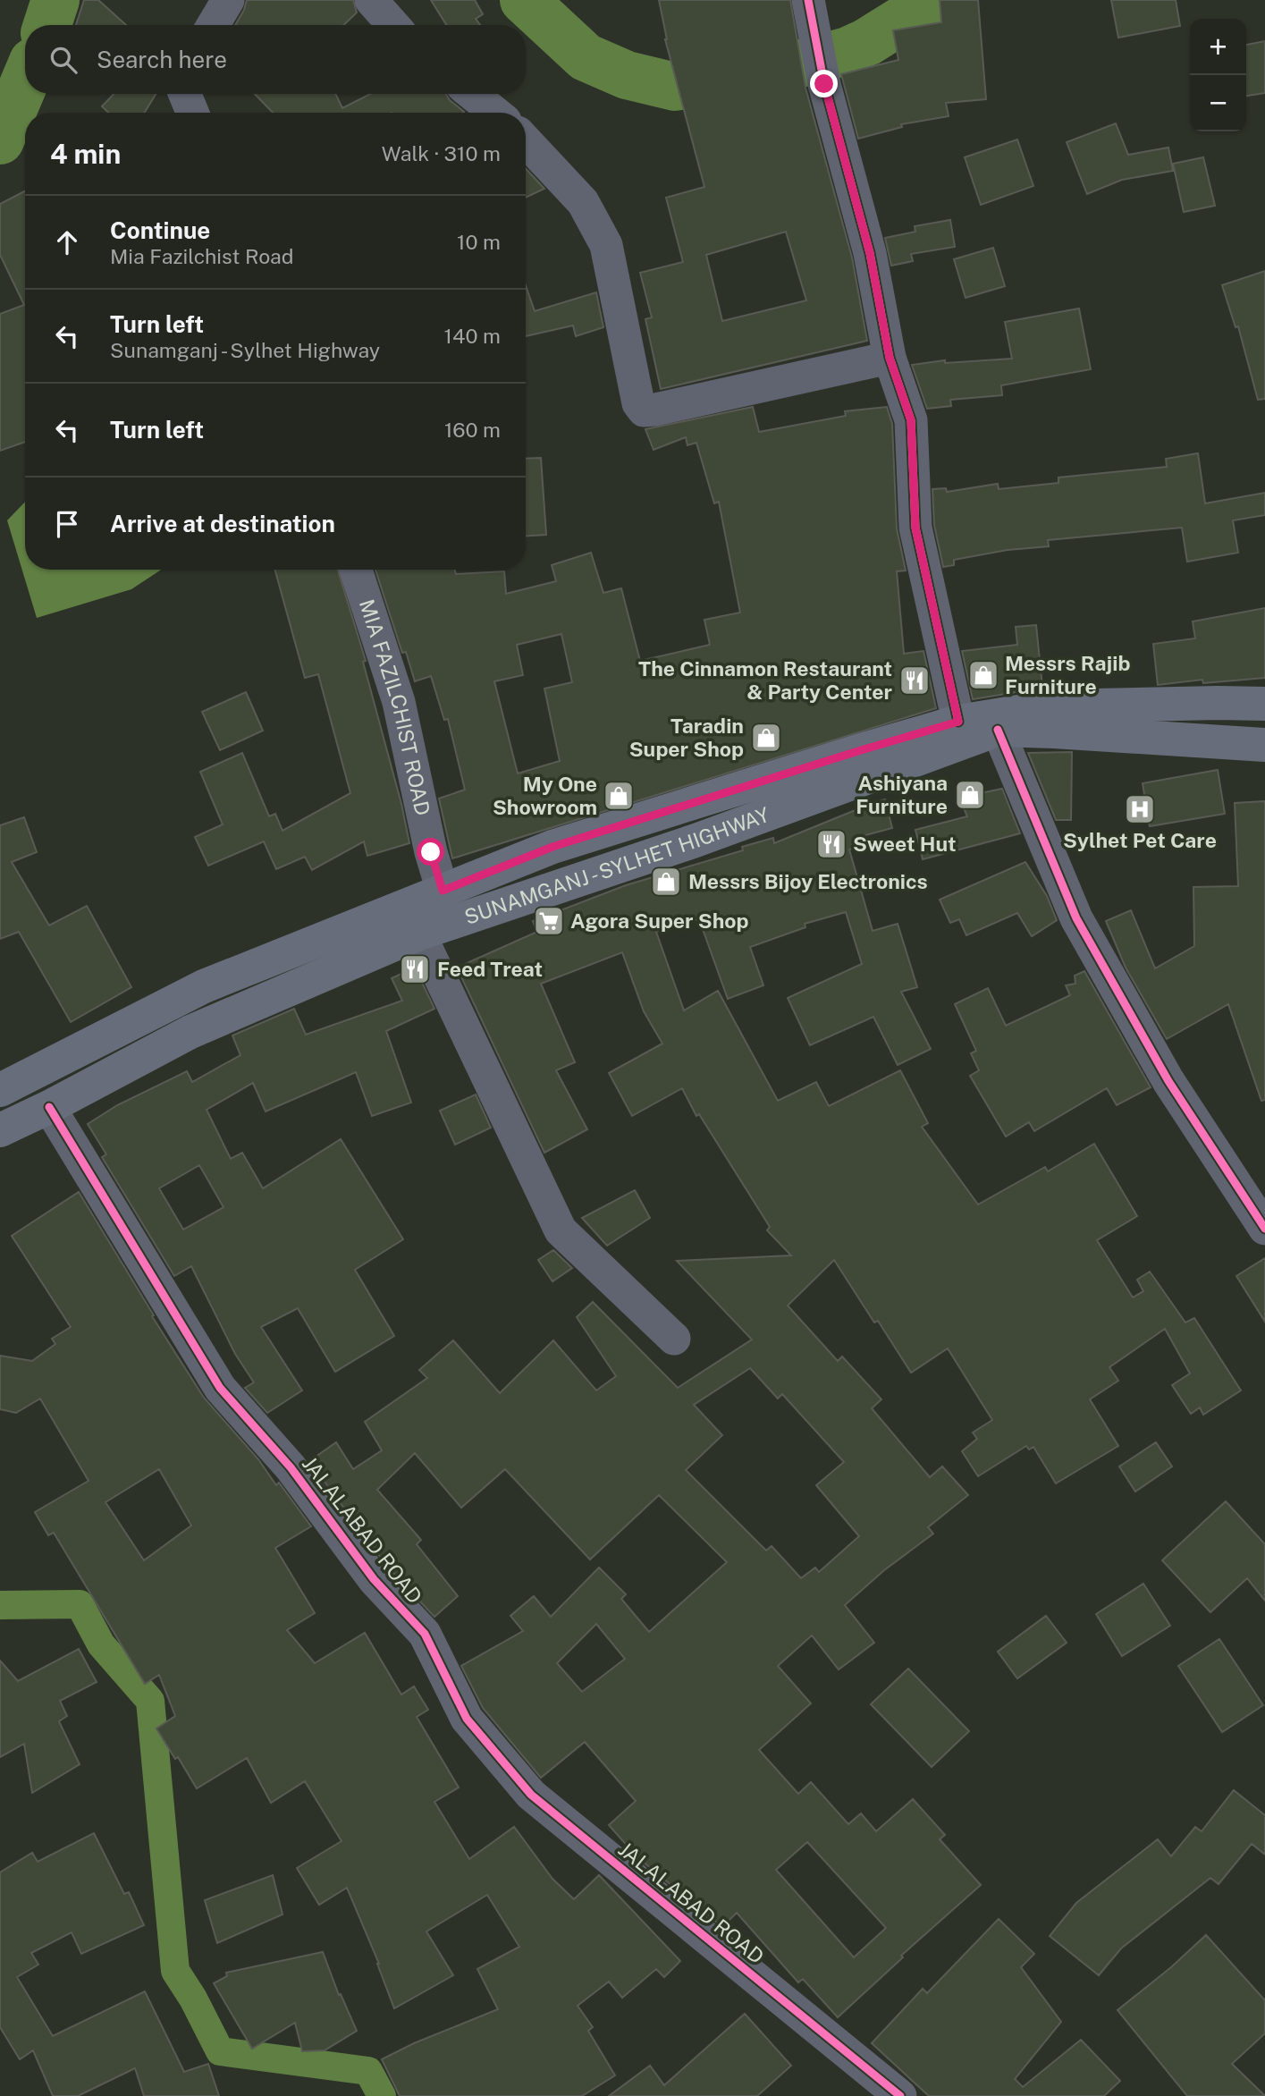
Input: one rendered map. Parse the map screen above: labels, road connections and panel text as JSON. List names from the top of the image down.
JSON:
{
  "streets": {
    "main road": ["SUNAMGANJ - SYLHET HIGHWAY"],
    "street": ["MIA FAZILCHIST ROAD", "JALALABAD ROAD"]
  },
  "crossings": [
    ["MIA FAZILCHIST ROAD", "SUNAMGANJ - SYLHET HIGHWAY"],
    ["SUNAMGANJ - SYLHET HIGHWAY", "JALALABAD ROAD"]
  ],
  "places": {
    "shop": [
      "Messrs Rajib Furniture",
      "Taradin Super Shop",
      "Ashiyana Furniture",
      "My One Showroom",
      "Messrs Bijoy Electronics"
    ],
    "restaurant": ["The Cinnamon Restaurant & Party Center", "Sweet Hut", "Feed Treat"],
    "hospital": ["Sylhet Pet Care"],
    "supermarket": ["Agora Super Shop"]
  },
  "page": {
    "map_buttons": ["+", "−"],
    "search": "Search here",
    "heading": ["4 min", "Walk · 310 m"],
    "list": [
      ["Continue", "Mia Fazilchist Road", "10 m"],
      ["Turn left", "Sunamganj - Sylhet Highway", "140 m"],
      ["Turn left", "160 m"],
      "Arrive at destination"
    ]
  }
}
